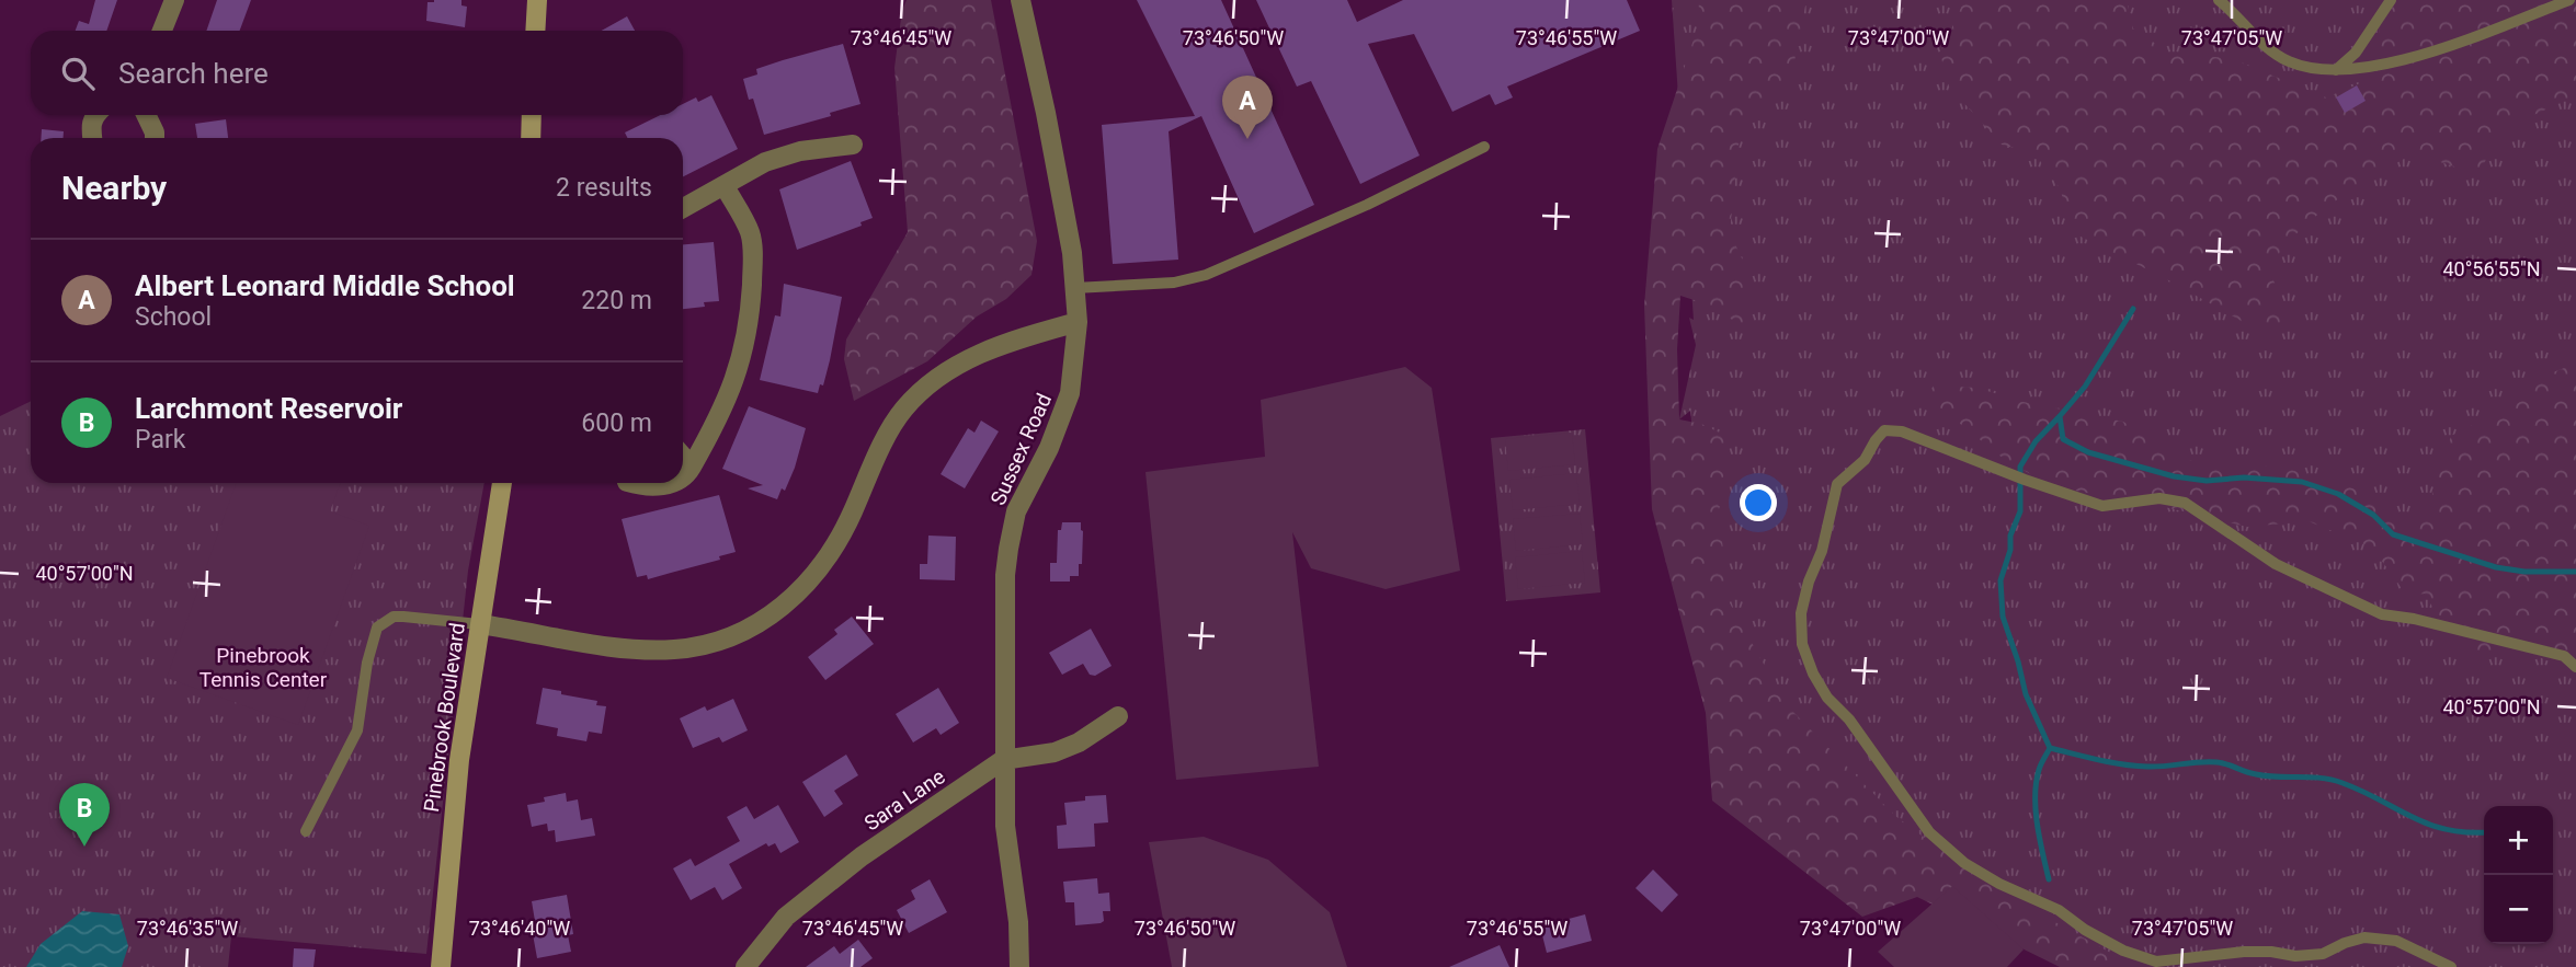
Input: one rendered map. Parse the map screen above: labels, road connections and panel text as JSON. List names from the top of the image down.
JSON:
{
  "streets": {
    "street": ["Sussex Road", "Pinebrook Boulevard", "Sara Lane"]
  },
  "crossings": [
    ["Sussex Road", "Sara Lane"]
  ],
  "parks": ["Pinebrook Tennis Center"],
  "page": {
    "search": "Search here",
    "pins": ["A", "B"],
    "heading": ["Nearby", "2 results"],
    "list": [
      {
        "mark": "A",
        "name": "Albert Leonard Middle School",
        "note": "School",
        "value": "220 m"
      },
      {
        "mark": "B",
        "name": "Larchmont Reservoir",
        "note": "Park",
        "value": "600 m"
      }
    ],
    "map_buttons": ["+", "−"]
  },
  "coordinates": [
    "73°46'45\"W",
    "73°46'50\"W",
    "73°46'55\"W",
    "73°47'00\"W",
    "73°47'05\"W",
    "40°56'55\"N",
    "40°57'00\"N",
    "73°46'35\"W",
    "73°46'40\"W"
  ]
}
